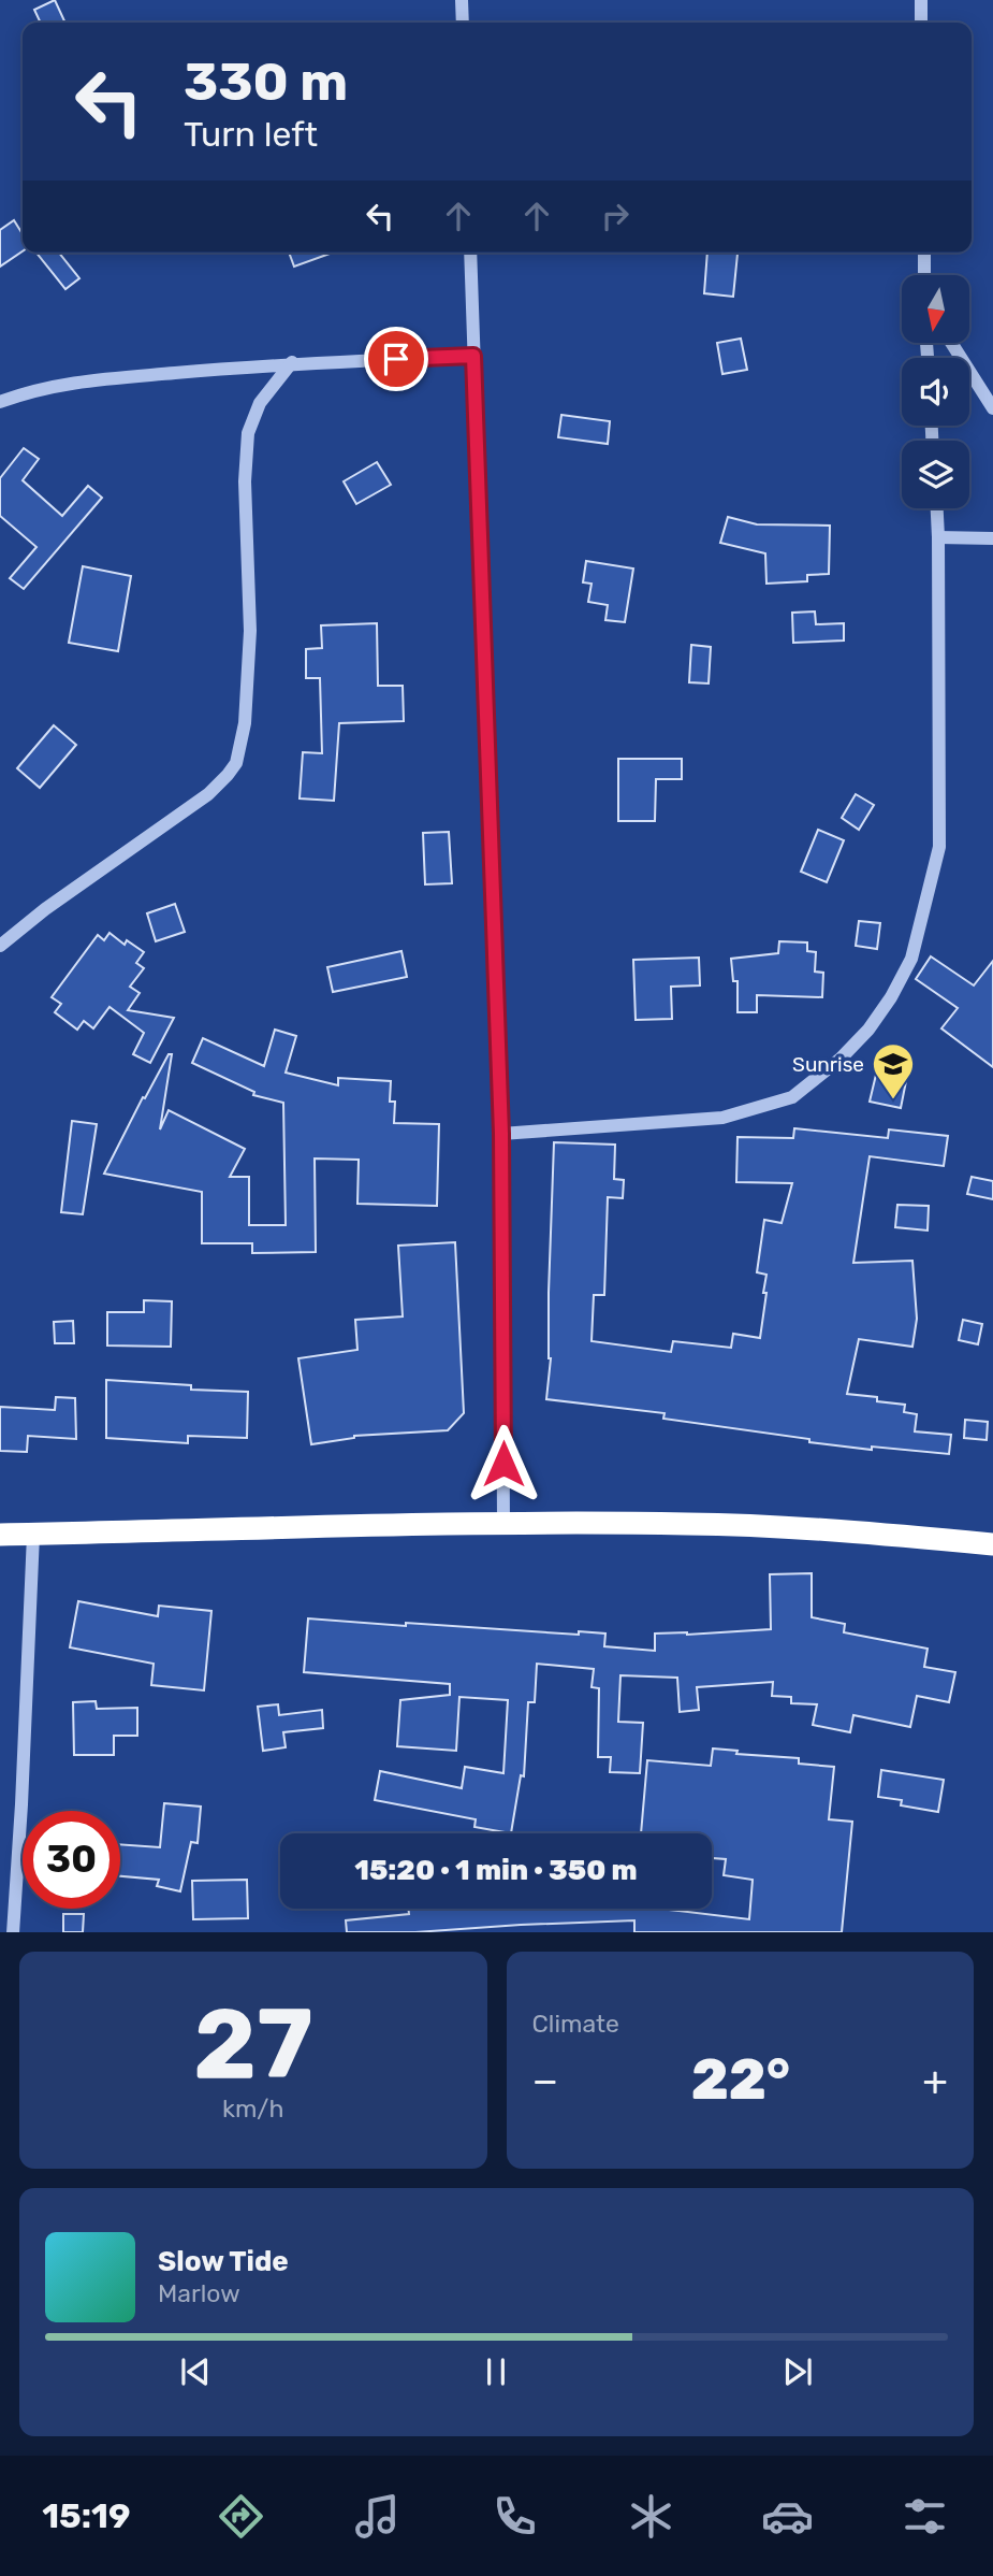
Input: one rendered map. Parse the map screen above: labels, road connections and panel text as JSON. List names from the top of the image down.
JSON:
{
  "places": {
    "school or university": ["Sunrise"]
  },
  "north": "bottom",
  "page": {
    "turn": ["330 m", "Turn left"],
    "limit": "30",
    "trip": "15:20 · 1 min · 350 m",
    "tile": [
      ["27", "km/h"],
      "Climate"
    ],
    "heat": ["−", "22°", "+"],
    "song": ["Slow Tide", "Marlow"],
    "tabs": "15:19"
  }
}
